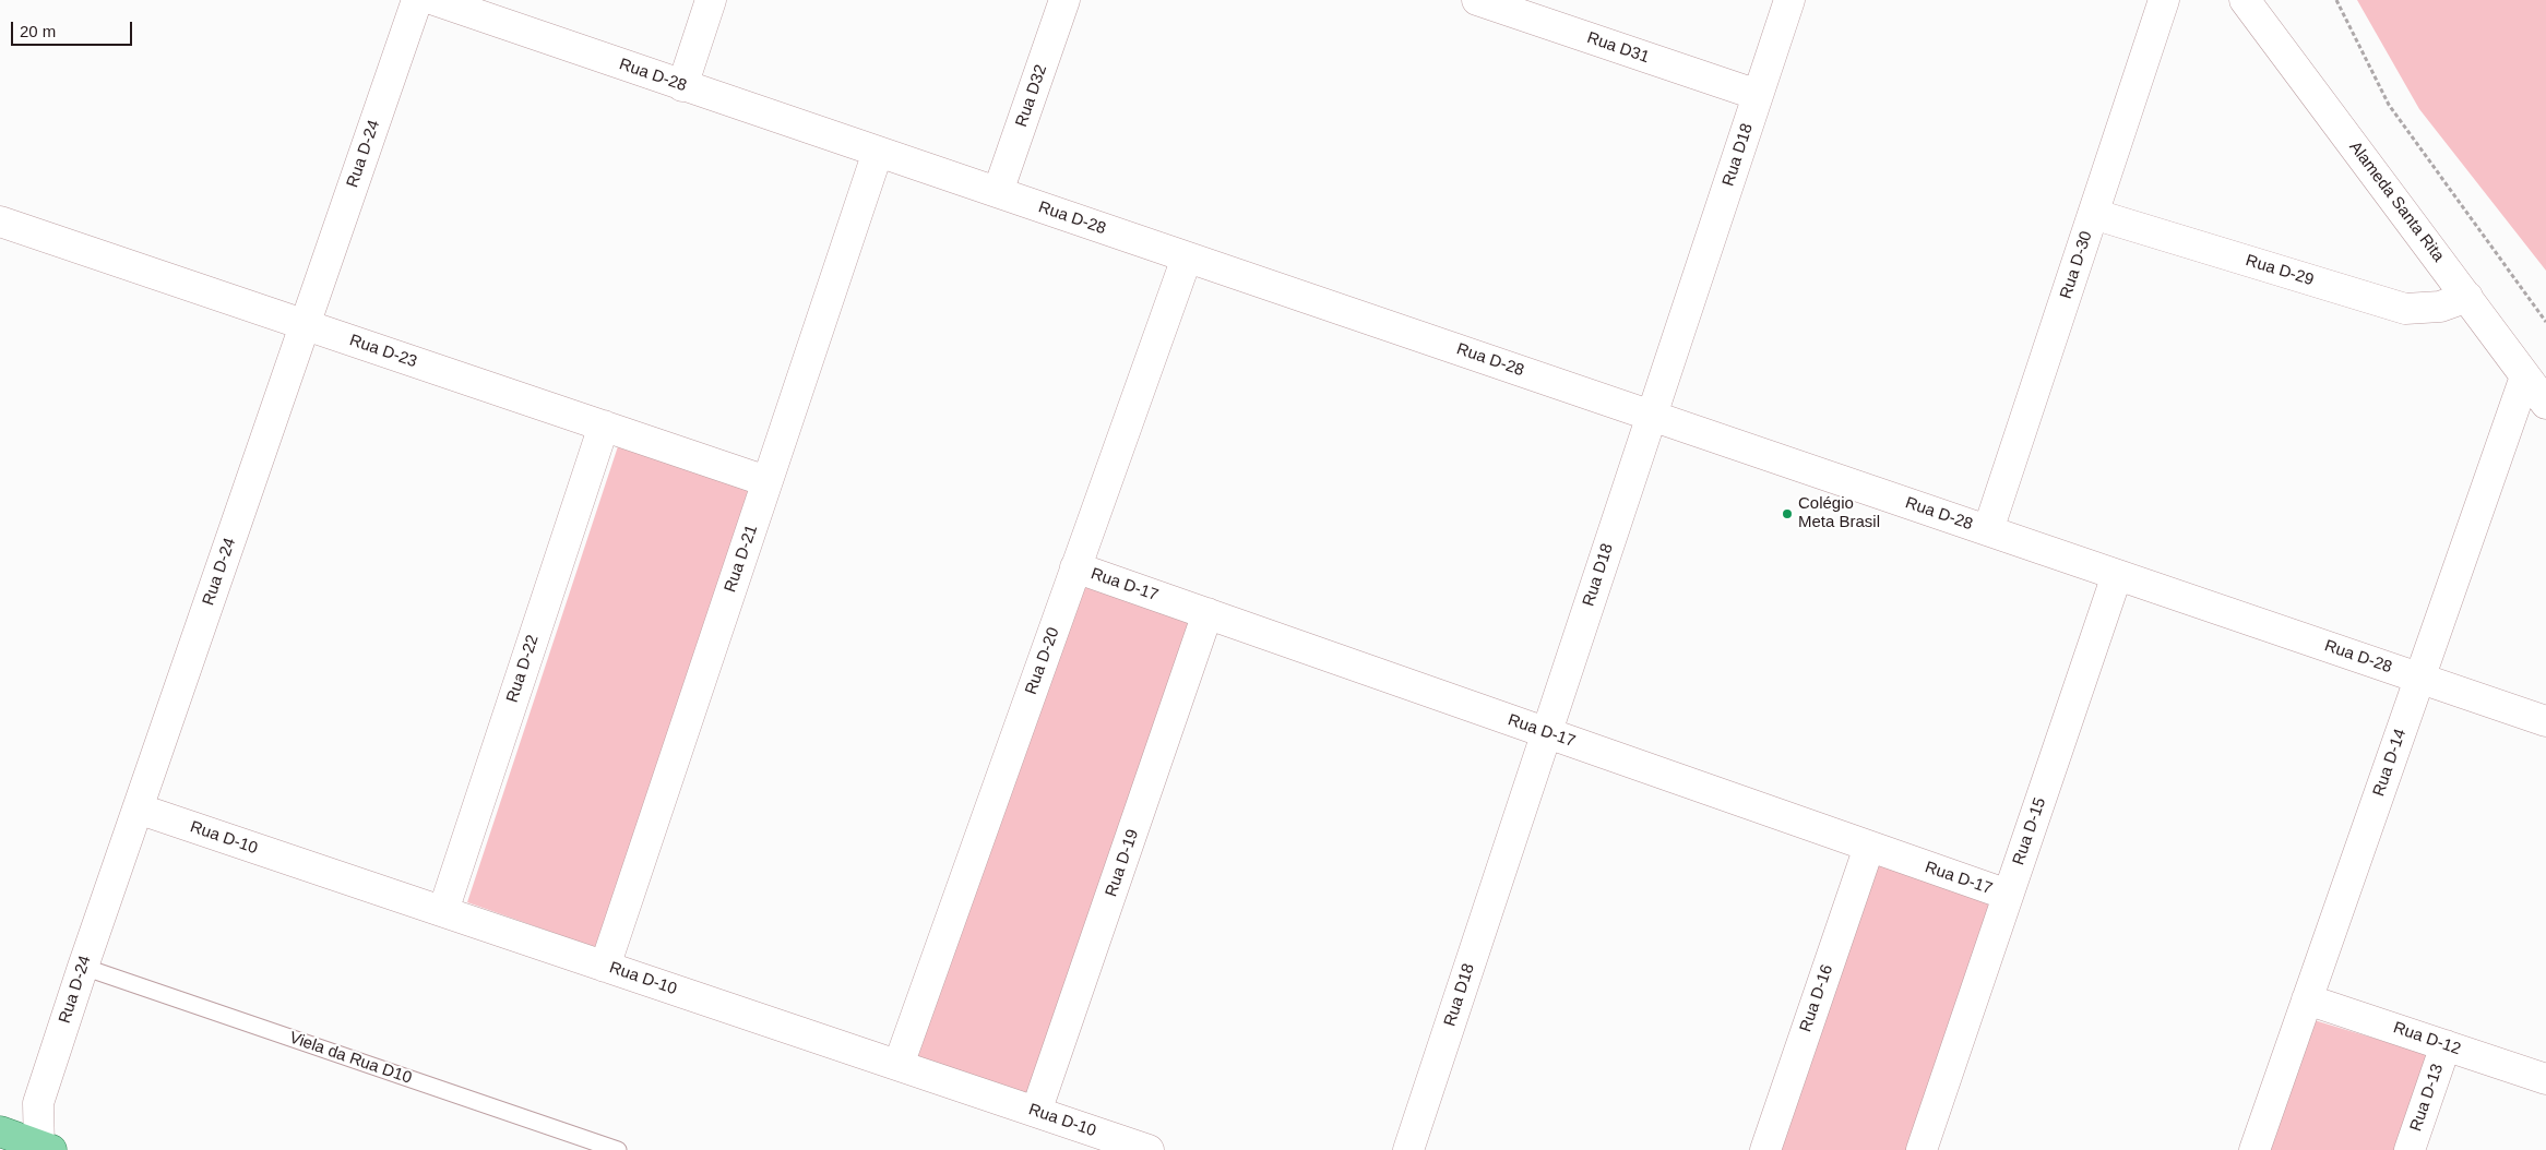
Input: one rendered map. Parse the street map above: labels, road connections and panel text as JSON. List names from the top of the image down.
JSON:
{
  "streets": {
    "street": [
      "Rua D31",
      "Rua D-28",
      "Rua D32",
      "Rua D-24",
      "Rua D18",
      "Alameda Santa Rita",
      "Rua D-30",
      "Rua D-29",
      "Rua D-23",
      "Rua D-21",
      "Rua D-17",
      "Rua D-20",
      "Rua D-22",
      "Rua D-14",
      "Rua D-15",
      "Rua D-10",
      "Rua D-19",
      "Rua D-16",
      "Rua D-12",
      "Rua D-13"
    ],
    "lane": ["Viela da Rua D10"]
  },
  "crossings": [
    ["Rua D31", "Rua D18"],
    ["Rua D-28", "Rua D32"],
    ["Rua D-28", "Rua D18"],
    ["Rua D-28", "Rua D-30"],
    ["Rua D-28", "Rua D-21"],
    ["Rua D-28", "Rua D-20"],
    ["Rua D-28", "Rua D-14"],
    ["Rua D-28", "Rua D-15"],
    ["Rua D-24", "Rua D-23"],
    ["Rua D-24", "Rua D-10"],
    ["Rua D-24", "Viela da Rua D10"],
    ["Rua D18", "Rua D-17"],
    ["Alameda Santa Rita", "Rua D-29"],
    ["Alameda Santa Rita", "Rua D-14"],
    ["Rua D-30", "Rua D-29"],
    ["Rua D-23", "Rua D-21"],
    ["Rua D-23", "Rua D-22"],
    ["Rua D-21", "Rua D-10"],
    ["Rua D-17", "Rua D-20"],
    ["Rua D-17", "Rua D-15"],
    ["Rua D-17", "Rua D-19"],
    ["Rua D-17", "Rua D-16"],
    ["Rua D-20", "Rua D-10"],
    ["Rua D-22", "Rua D-10"],
    ["Rua D-14", "Rua D-12"],
    ["Rua D-10", "Rua D-19"],
    ["Rua D-12", "Rua D-13"]
  ],
  "places": ["Colégio Meta Brasil"],
  "scale_bar": "20 m"
}
